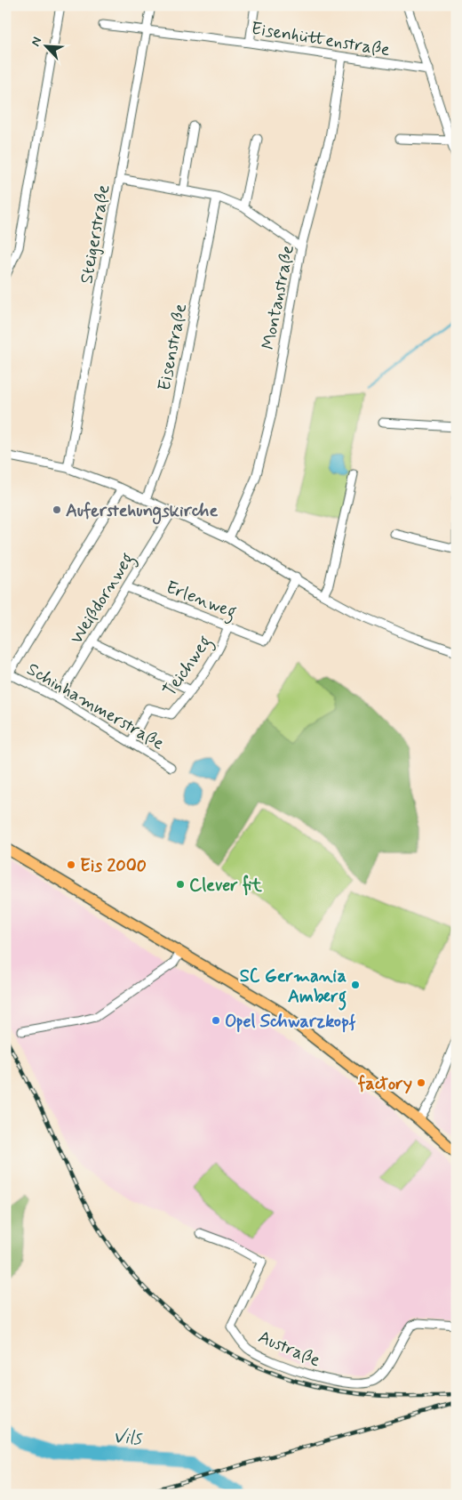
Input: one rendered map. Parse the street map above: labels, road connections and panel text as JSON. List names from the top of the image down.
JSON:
{
  "streets": {
    "street": [
      "Eisenhüttenstraße",
      "Steigerstraße",
      "Montanstraße",
      "Eisenstraße",
      "Weißdornweg",
      "Erlenweg",
      "Teichweg",
      "Schinhammerstraße",
      "Austraße"
    ]
  },
  "crossings": [
    ["Eisenhüttenstraße", "Steigerstraße"],
    ["Eisenhüttenstraße", "Montanstraße"],
    ["Weißdornweg", "Erlenweg"],
    ["Weißdornweg", "Schinhammerstraße"],
    ["Erlenweg", "Teichweg"],
    ["Teichweg", "Schinhammerstraße"]
  ],
  "water": ["Vils"],
  "places": [
    "Auferstehungskirche",
    "Eis 2000",
    "Clever fit",
    "SC Germania Amberg",
    "Opel Schwarzkopf",
    "factory"
  ],
  "north": "top left"
}
